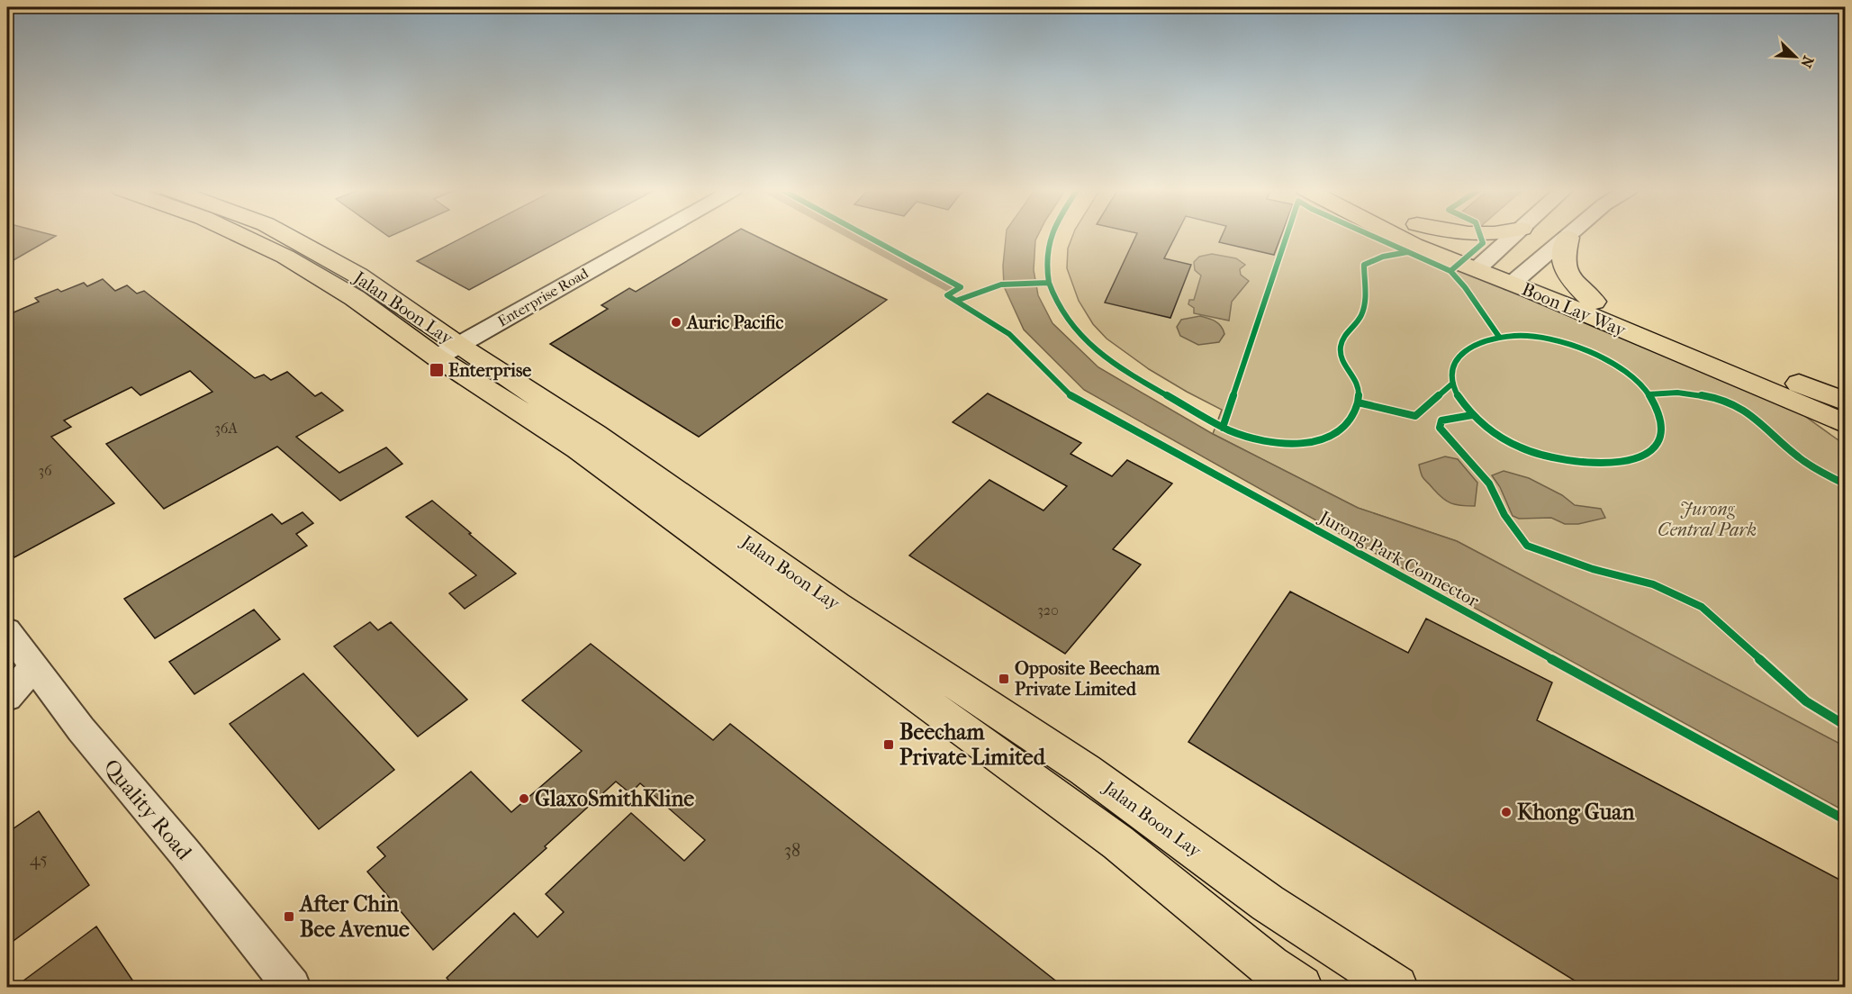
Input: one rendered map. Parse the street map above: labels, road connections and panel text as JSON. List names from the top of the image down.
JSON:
{
  "streets": {
    "main road": ["Jalan Boon Lay", "Boon Lay Way"],
    "street": ["Enterprise Road", "Quality Road"],
    "cycle path": ["Jurong Park Connector"]
  },
  "crossings": [
    ["Enterprise Road", "Jalan Boon Lay"]
  ],
  "parks": ["Jurong Central Park"],
  "places": {
    "other": ["Auric Pacific", "GlaxoSmithKline", "Khong Guan"],
    "transit": [
      "Enterprise",
      "Opposite Beecham Private Limited",
      "Beecham Private Limited",
      "After Chin Bee Avenue"
    ]
  },
  "house_numbers": [
    "36A",
    "36",
    "320",
    "38",
    "45"
  ],
  "north": "bottom right"
}
